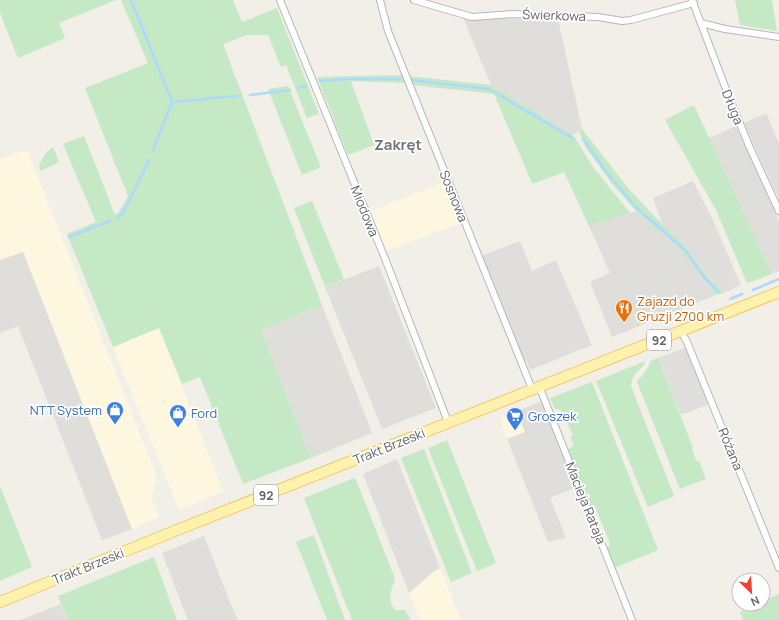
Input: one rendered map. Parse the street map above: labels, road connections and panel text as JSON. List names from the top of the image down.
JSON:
{
  "streets": {
    "main road": ["92", "Trakt Brzeski"],
    "street": [
      "Świerkowa",
      "Długa",
      "Sosnowa",
      "Miodowa",
      "Różana",
      "Macieja Rataja"
    ]
  },
  "crossings": [
    ["Świerkowa", "Długa"],
    ["Sosnowa", "Trakt Brzeski"],
    ["Sosnowa", "Macieja Rataja"],
    ["Miodowa", "Trakt Brzeski"],
    ["Trakt Brzeski", "Różana"],
    ["Trakt Brzeski", "Macieja Rataja"]
  ],
  "districts": ["Zakręt"],
  "places": {
    "restaurant": ["Zajazd do Gruzji 2700 km"],
    "shop": ["NTT System", "Ford"],
    "supermarket": ["Groszek"]
  },
  "north": "bottom right"
}
